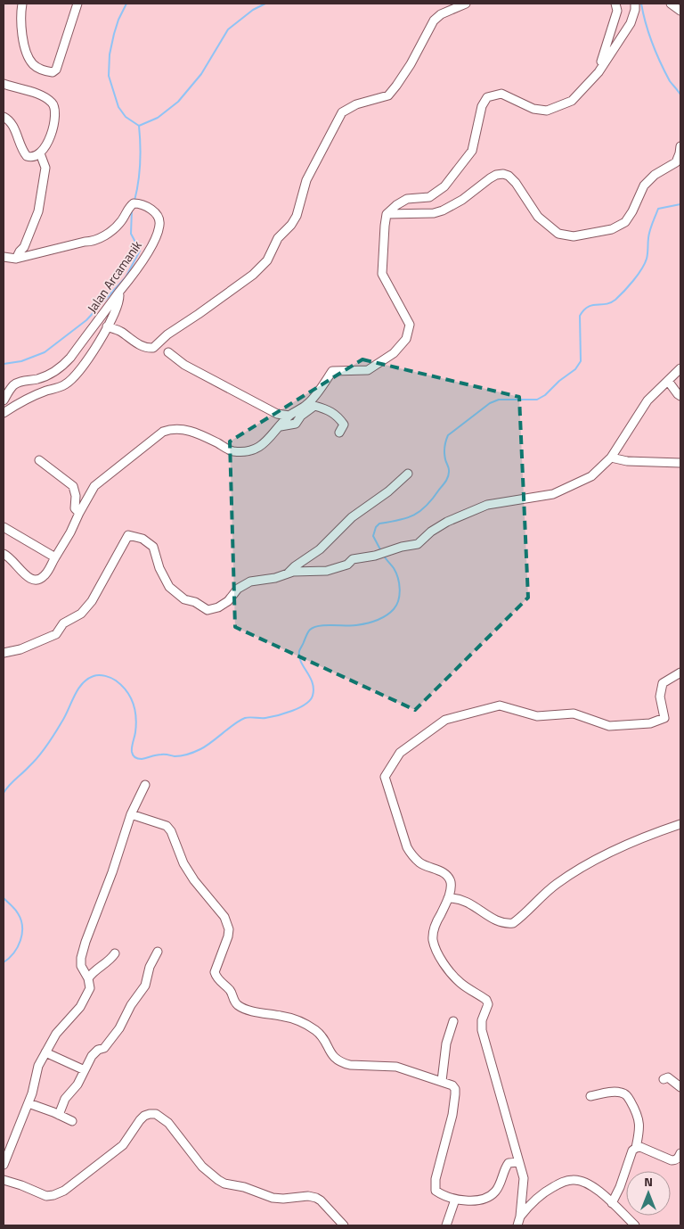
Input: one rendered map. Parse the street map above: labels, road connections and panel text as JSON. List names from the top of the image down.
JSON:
{
  "streets": {
    "street": ["Jalan Arcamanik"]
  },
  "north": "top"
}
